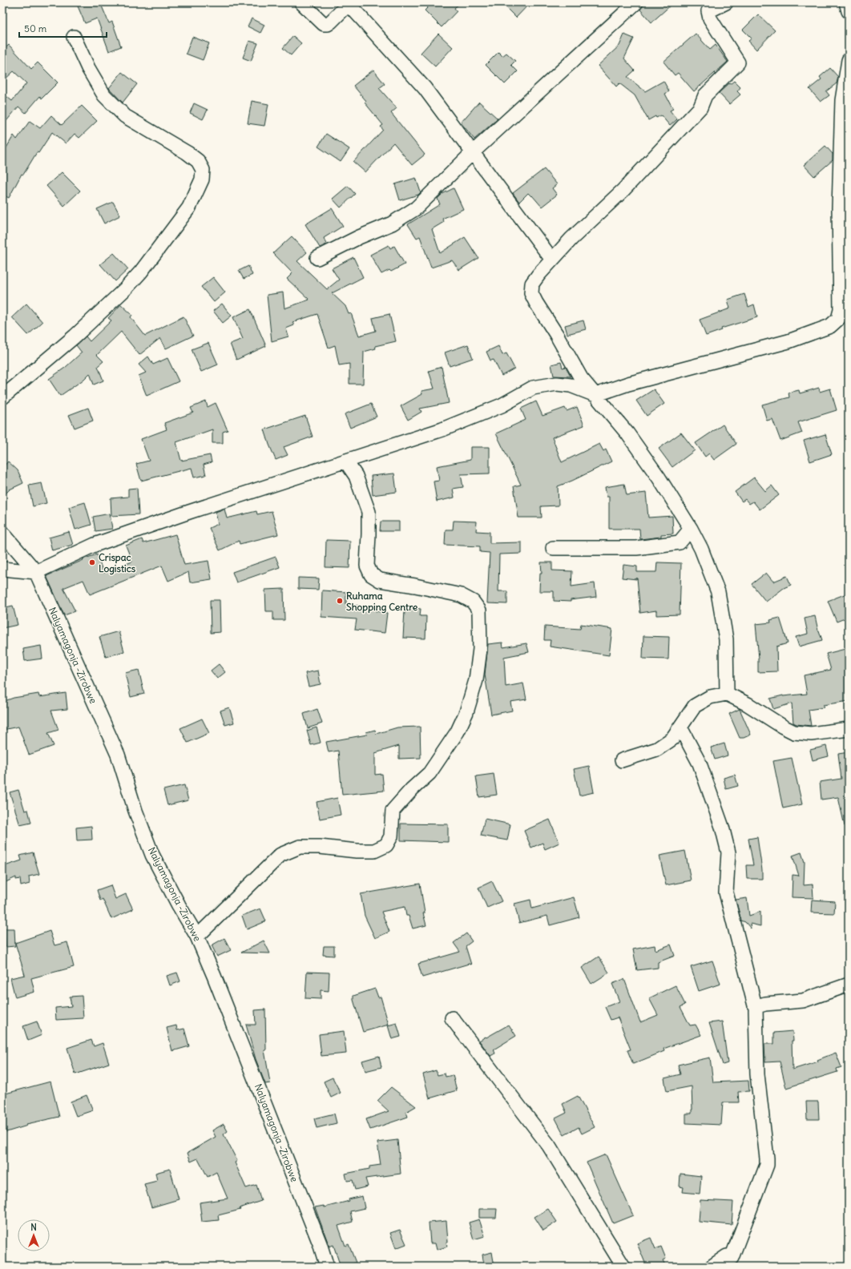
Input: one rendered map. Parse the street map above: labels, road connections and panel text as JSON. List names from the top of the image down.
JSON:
{
  "streets": {
    "street": ["Nalyamagonja -Zirobwe"]
  },
  "places": ["Crispac Logistics", "Ruhama Shopping Centre"],
  "scale_bar": "50 m",
  "north": "top"
}
